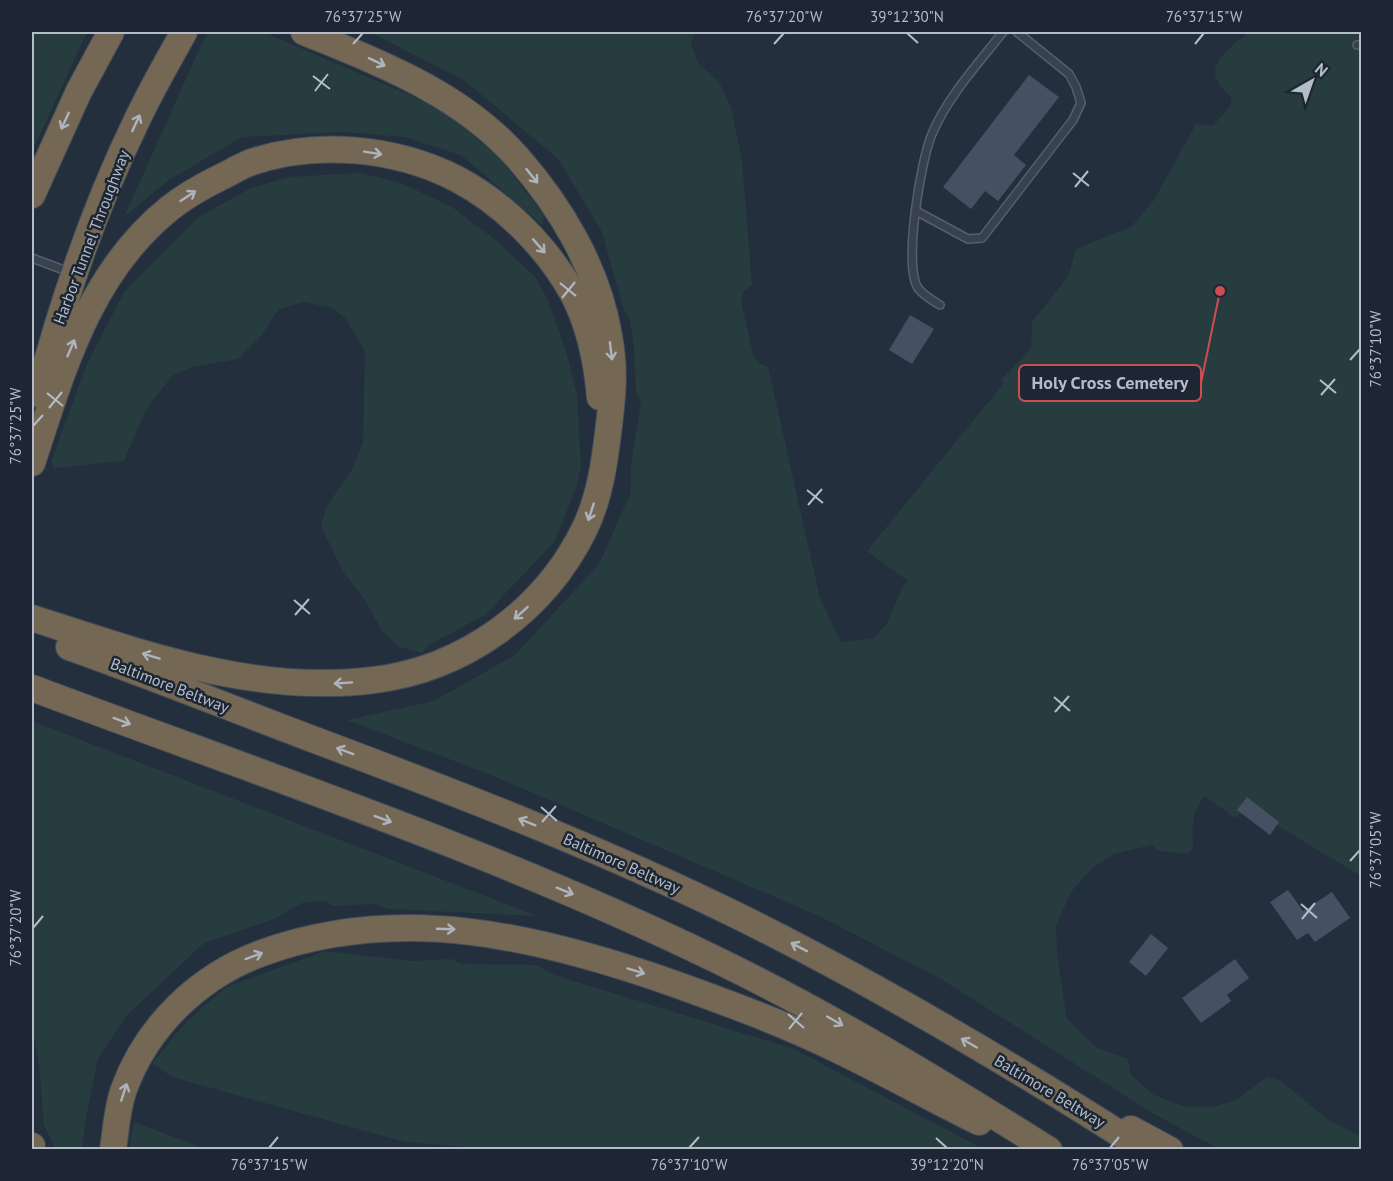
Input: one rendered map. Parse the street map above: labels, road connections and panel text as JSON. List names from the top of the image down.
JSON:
{
  "streets": {
    "highway": ["Harbor Tunnel Throughway", "Baltimore Beltway"]
  },
  "places": ["Holy Cross Cemetery"],
  "north": "top right",
  "coordinates": [
    "76°37'25\"W",
    "76°37'20\"W",
    "39°12'30\"N",
    "76°37'15\"W",
    "76°37'10\"W",
    "76°37'05\"W",
    "39°12'20\"N"
  ]
}
